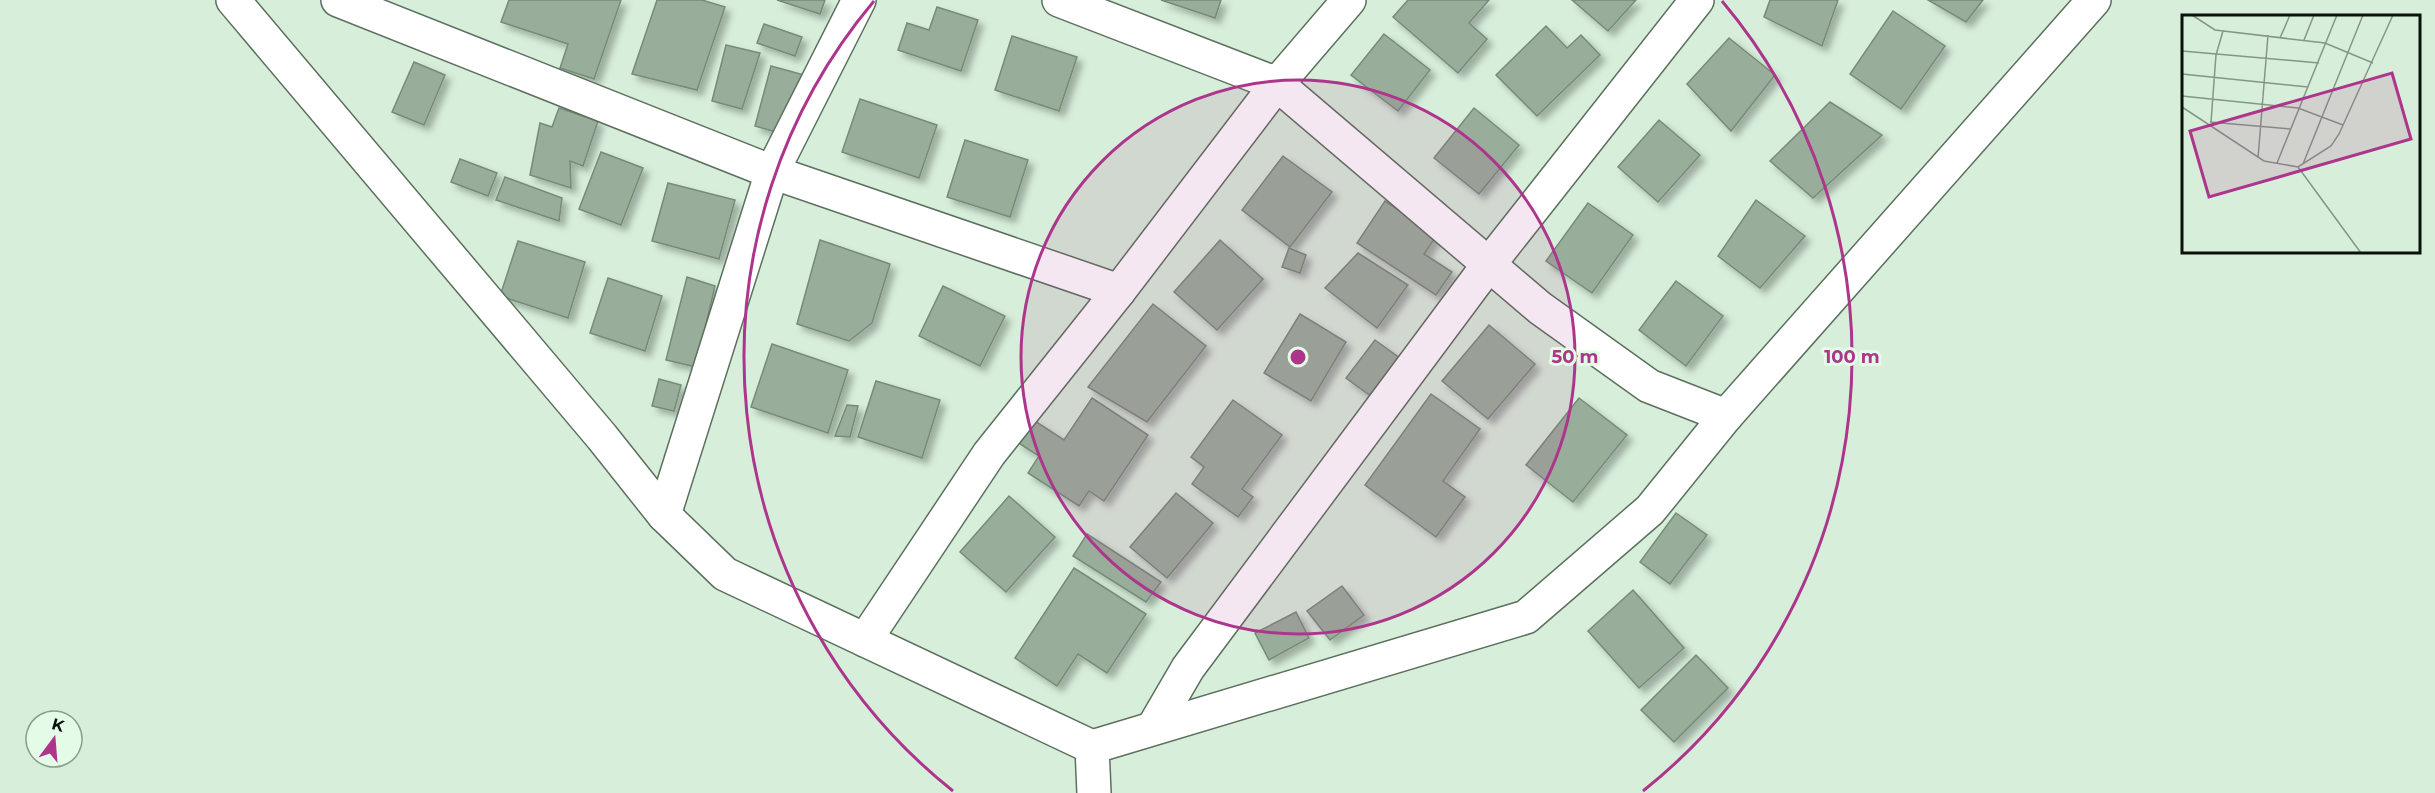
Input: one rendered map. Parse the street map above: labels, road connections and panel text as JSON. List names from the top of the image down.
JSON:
{
  "north": "top",
  "rings": ["50 m", "100 m"]
}
